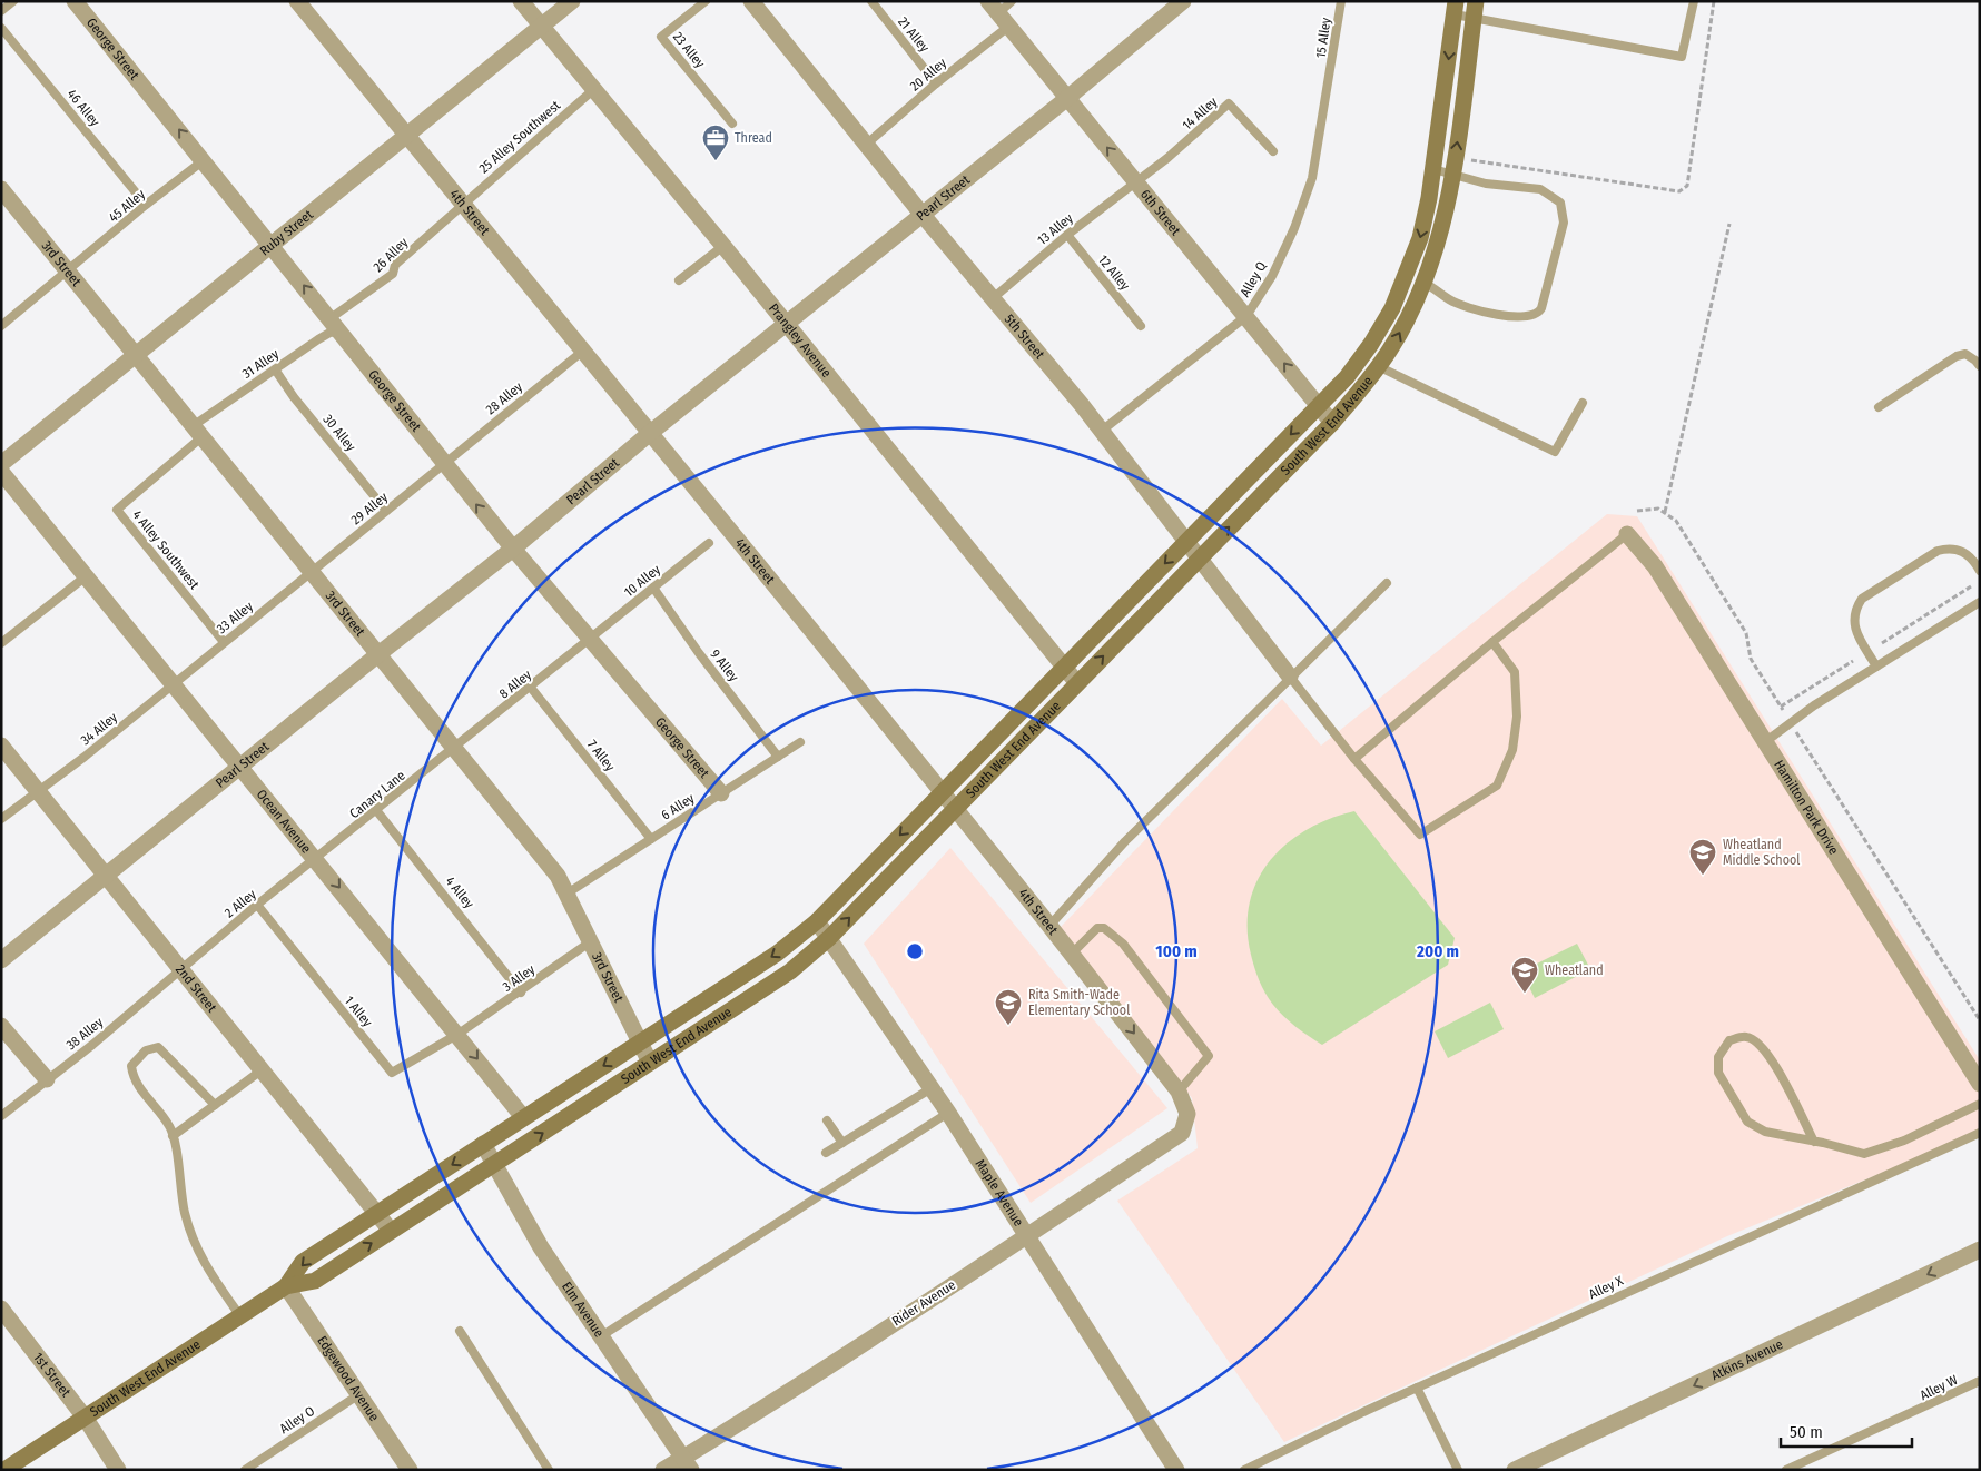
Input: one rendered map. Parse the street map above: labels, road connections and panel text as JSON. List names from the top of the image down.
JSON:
{
  "streets": {
    "main road": ["South West End Avenue"],
    "street": [
      "George Street",
      "Pearl Street",
      "6th Street",
      "4th Street",
      "Ruby Street",
      "3rd Street",
      "5th Street",
      "Prangley Avenue",
      "Hamilton Park Drive",
      "Ocean Avenue",
      "2nd Street",
      "Maple Avenue",
      "Rider Avenue",
      "Elm Avenue",
      "Atkins Avenue",
      "1st Street",
      "Edgewood Avenue"
    ],
    "lane": [
      "21 Alley",
      "15 Alley",
      "23 Alley",
      "20 Alley",
      "46 Alley",
      "14 Alley",
      "25 Alley Southwest",
      "45 Alley",
      "13 Alley",
      "26 Alley",
      "12 Alley",
      "Alley Q",
      "31 Alley",
      "28 Alley",
      "30 Alley",
      "29 Alley",
      "4 Alley Southwest",
      "10 Alley",
      "33 Alley",
      "9 Alley",
      "8 Alley",
      "34 Alley",
      "7 Alley",
      "Canary Lane",
      "6 Alley",
      "4 Alley",
      "2 Alley",
      "3 Alley",
      "1 Alley",
      "38 Alley",
      "Alley X",
      "Alley W",
      "Alley O"
    ]
  },
  "crossings": [
    ["21 Alley", "20 Alley"],
    ["15 Alley", "Alley Q"],
    ["George Street", "Pearl Street"],
    ["George Street", "45 Alley"],
    ["George Street", "Ruby Street"],
    ["George Street", "26 Alley"],
    ["George Street", "31 Alley"],
    ["George Street", "28 Alley"],
    ["George Street", "29 Alley"],
    ["George Street", "10 Alley"],
    ["George Street", "8 Alley"],
    ["George Street", "6 Alley"],
    ["20 Alley", "6th Street"],
    ["20 Alley", "5th Street"],
    ["46 Alley", "45 Alley"],
    ["14 Alley", "6th Street"],
    ["14 Alley", "13 Alley"],
    ["25 Alley Southwest", "4th Street"],
    ["25 Alley Southwest", "26 Alley"],
    ["25 Alley Southwest", "Prangley Avenue"],
    ["Pearl Street", "6th Street"],
    ["Pearl Street", "4th Street"],
    ["Pearl Street", "3rd Street"],
    ["Pearl Street", "5th Street"],
    ["Pearl Street", "Prangley Avenue"],
    ["Pearl Street", "Ocean Avenue"],
    ["Pearl Street", "2nd Street"],
    ["45 Alley", "3rd Street"],
    ["6th Street", "13 Alley"],
    ["6th Street", "Alley Q"],
    ["6th Street", "South West End Avenue"],
    ["4th Street", "Ruby Street"],
    ["4th Street", "26 Alley"],
    ["4th Street", "28 Alley"],
    ["4th Street", "South West End Avenue"],
    ["4th Street", "Rider Avenue"],
    ["13 Alley", "12 Alley"],
    ["13 Alley", "5th Street"],
    ["Ruby Street", "3rd Street"],
    ["Ruby Street", "Prangley Avenue"],
    ["3rd Street", "31 Alley"],
    ["3rd Street", "South West End Avenue"],
    ["3rd Street", "29 Alley"],
    ["3rd Street", "4 Alley Southwest"],
    ["3rd Street", "33 Alley"],
    ["3rd Street", "8 Alley"],
    ["3rd Street", "Canary Lane"],
    ["3rd Street", "6 Alley"],
    ["3rd Street", "3 Alley"],
    ["Alley Q", "5th Street"],
    ["5th Street", "South West End Avenue"],
    ["Prangley Avenue", "South West End Avenue"],
    ["31 Alley", "30 Alley"],
    ["31 Alley", "4 Alley Southwest"],
    ["28 Alley", "29 Alley"],
    ["South West End Avenue", "Ocean Avenue"],
    ["South West End Avenue", "2nd Street"],
    ["South West End Avenue", "Maple Avenue"],
    ["South West End Avenue", "Elm Avenue"],
    ["South West End Avenue", "1st Street"],
    ["South West End Avenue", "Edgewood Avenue"],
    ["30 Alley", "29 Alley"],
    ["29 Alley", "33 Alley"],
    ["4 Alley Southwest", "33 Alley"],
    ["10 Alley", "9 Alley"],
    ["10 Alley", "8 Alley"],
    ["33 Alley", "34 Alley"],
    ["33 Alley", "Ocean Avenue"],
    ["9 Alley", "6 Alley"],
    ["8 Alley", "7 Alley"],
    ["8 Alley", "Canary Lane"],
    ["34 Alley", "Ocean Avenue"],
    ["34 Alley", "2nd Street"],
    ["7 Alley", "6 Alley"],
    ["Canary Lane", "Ocean Avenue"],
    ["Canary Lane", "4 Alley"],
    ["Canary Lane", "2 Alley"],
    ["Ocean Avenue", "2 Alley"],
    ["Ocean Avenue", "3 Alley"],
    ["Ocean Avenue", "1 Alley"],
    ["4 Alley", "3 Alley"],
    ["2 Alley", "2nd Street"],
    ["2 Alley", "1 Alley"],
    ["2 Alley", "38 Alley"],
    ["3 Alley", "1 Alley"],
    ["2nd Street", "38 Alley"],
    ["Maple Avenue", "Rider Avenue"],
    ["Rider Avenue", "Elm Avenue"],
    ["Edgewood Avenue", "Alley O"]
  ],
  "one_way": [
    "George Street",
    "6th Street",
    "Ocean Avenue",
    "Atkins Avenue"
  ],
  "places": {
    "office": ["Thread"],
    "school or university": ["Wheatland Middle School", "Wheatland", "Rita Smith-Wade Elementary School"]
  },
  "scale_bar": "50 m",
  "rings": ["100 m", "200 m"]
}
